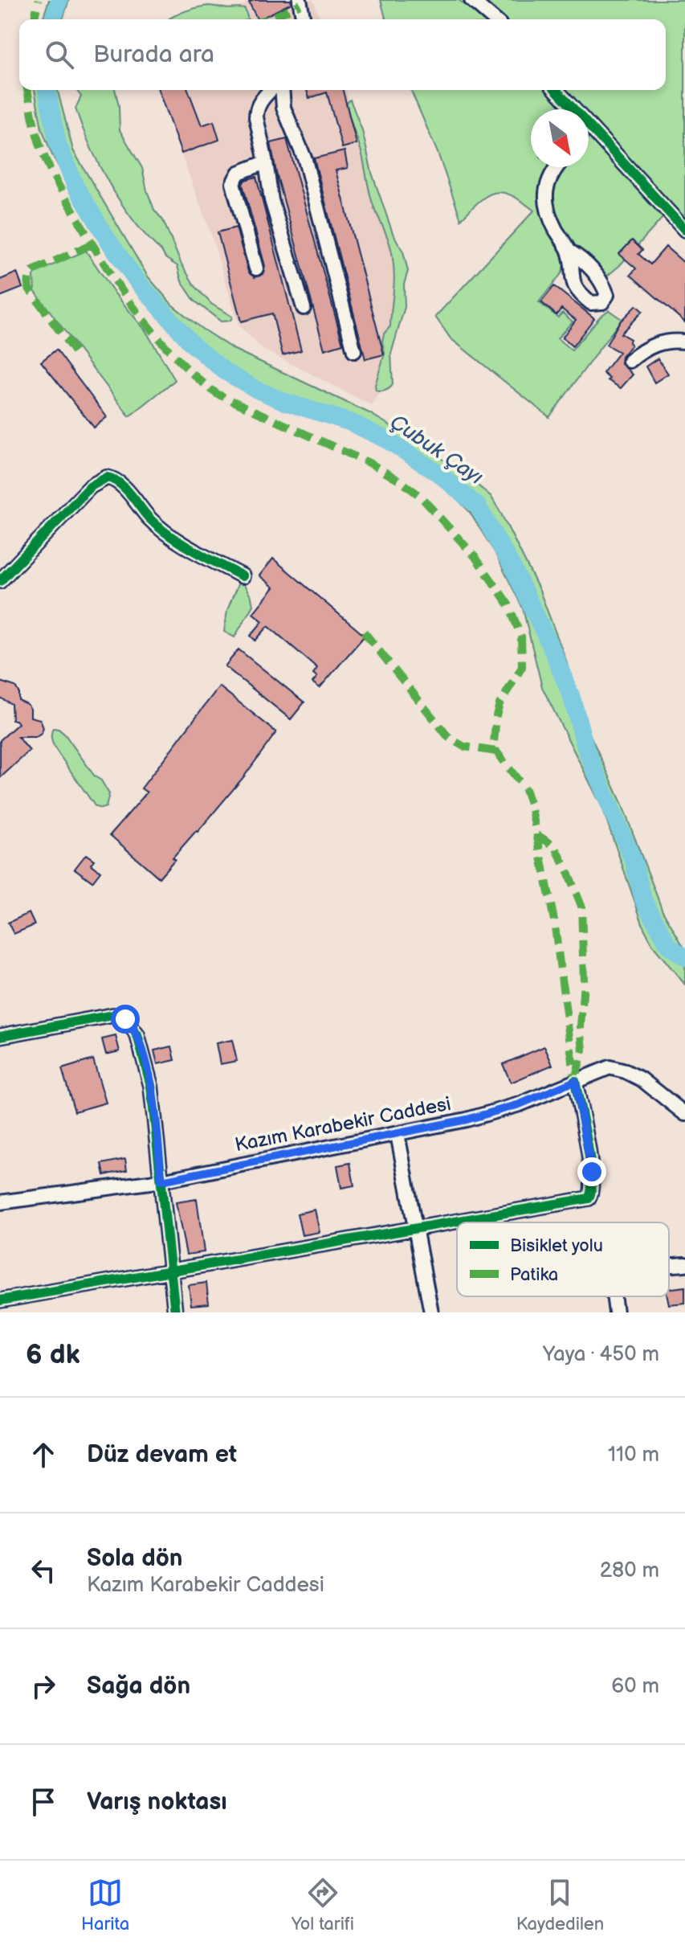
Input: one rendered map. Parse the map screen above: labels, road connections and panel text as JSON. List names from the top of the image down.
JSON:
{
  "streets": {
    "street": ["Kazım Karabekir Caddesi"]
  },
  "water": ["Çubuk Çayı"],
  "legend": ["Bisiklet yolu", "Patika"],
  "north": "bottom right",
  "page": {
    "search": "Burada ara",
    "heading": ["6 dk", "Yaya · 450 m"],
    "list": [
      ["Düz devam et", "110 m"],
      ["Sola dön", "Kazım Karabekir Caddesi", "280 m"],
      ["Sağa dön", "60 m"],
      "Varış noktası"
    ],
    "nav": ["Harita", "Yol tarifi", "Kaydedilen"]
  }
}
